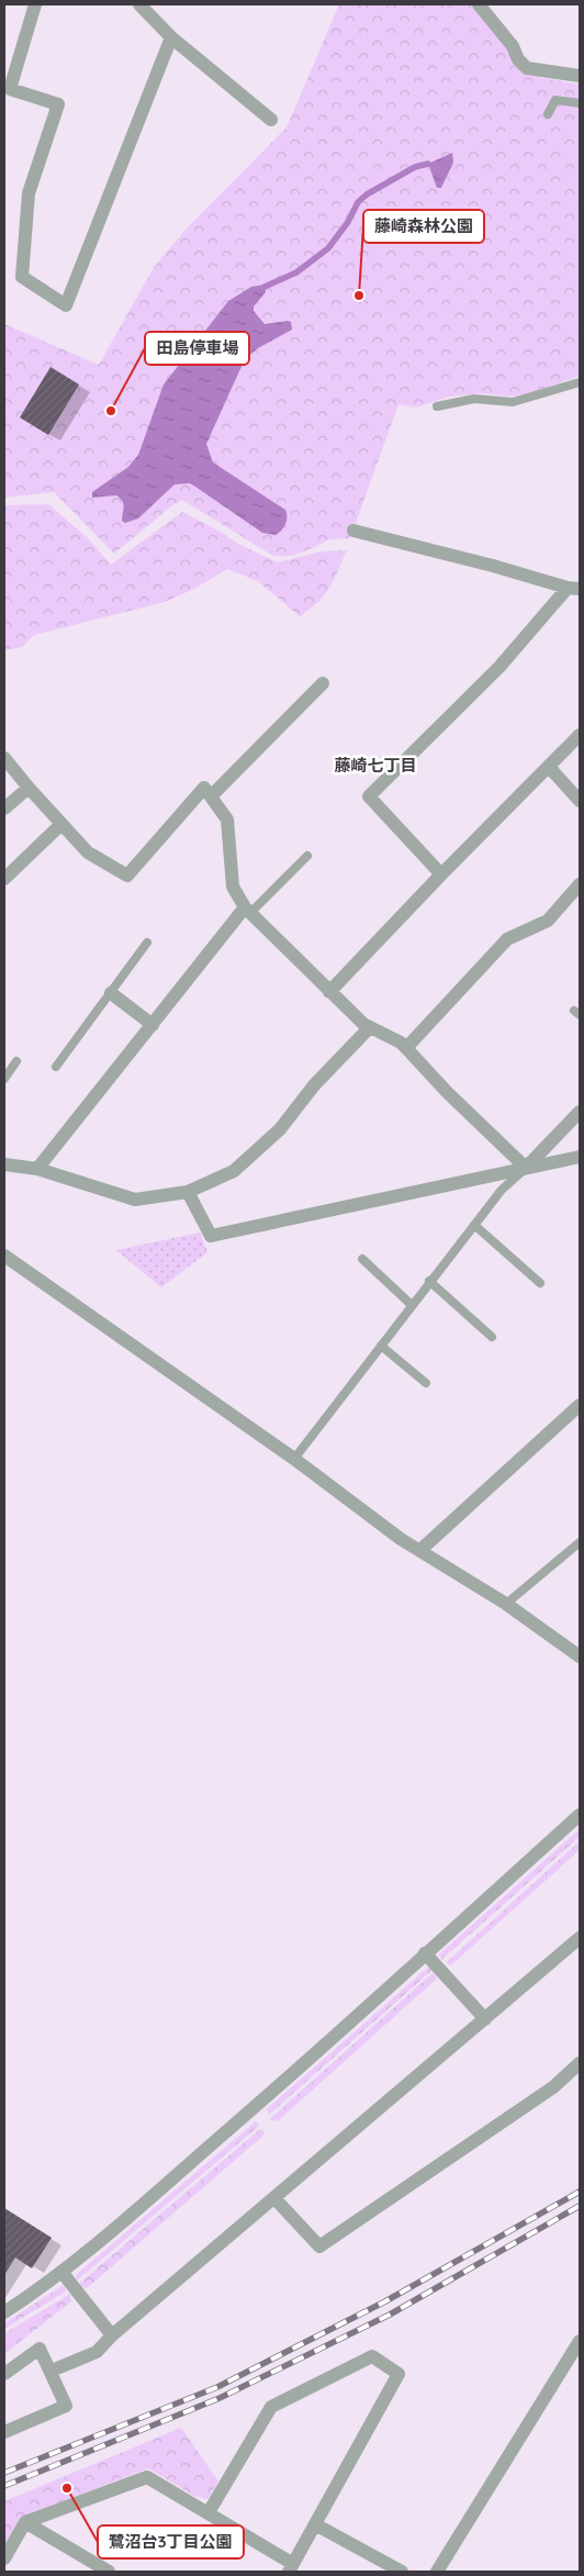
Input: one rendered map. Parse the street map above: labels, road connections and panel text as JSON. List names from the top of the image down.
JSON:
{
  "districts": ["藤崎七丁目"],
  "places": ["藤崎森林公園", "田島停車場", "鷺沼台3丁目公園"]
}
